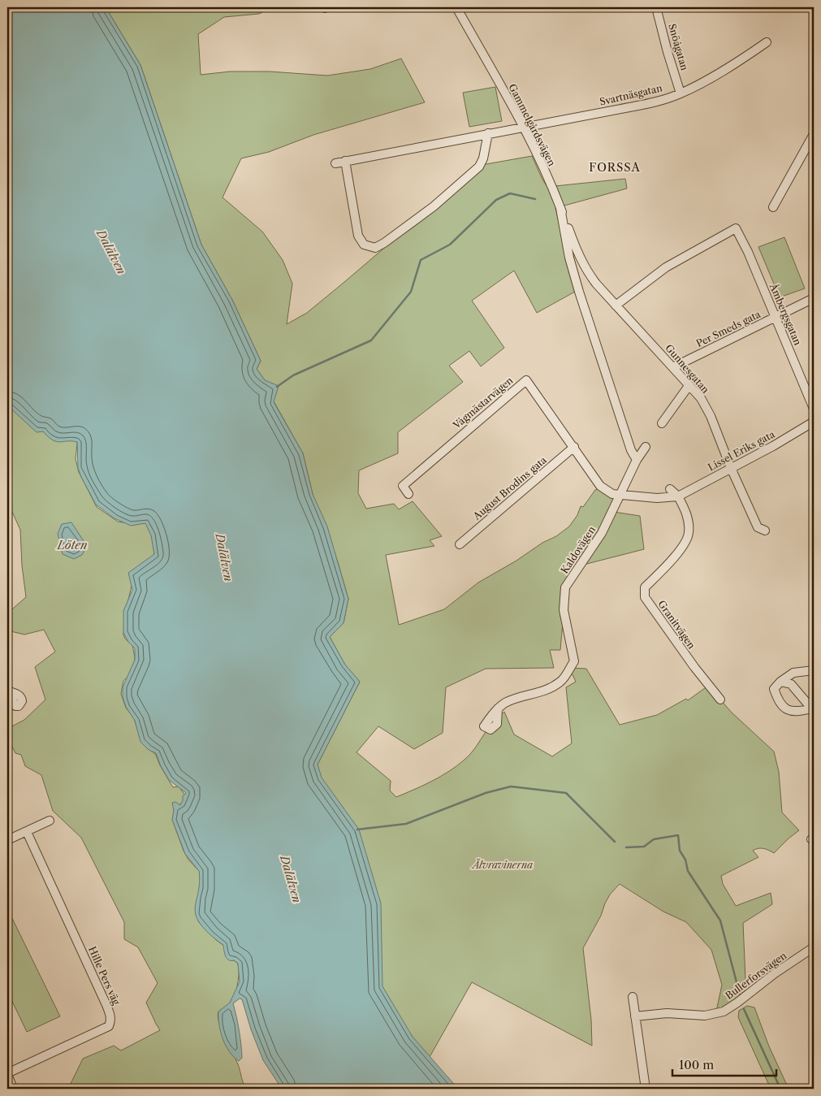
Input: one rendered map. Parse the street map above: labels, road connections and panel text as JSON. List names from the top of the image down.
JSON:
{
  "streets": {
    "street": [
      "Snöågatan",
      "Svartnäsgatan",
      "Gammelgårdsvägen",
      "Åmbergsgatan",
      "Per Smeds gata",
      "Gunnesgatan",
      "Vågmästarvägen",
      "Lissel Eriks gata",
      "August Brodins gata",
      "Kaldovägen",
      "Granitvägen",
      "Hille Pers väg",
      "Bullerforsvägen"
    ]
  },
  "crossings": [
    ["Snöågatan", "Svartnäsgatan"],
    ["Svartnäsgatan", "Gammelgårdsvägen"],
    ["Gammelgårdsvägen", "Gunnesgatan"],
    ["Åmbergsgatan", "Per Smeds gata"],
    ["Åmbergsgatan", "Gunnesgatan"],
    ["Per Smeds gata", "Gunnesgatan"],
    ["Gunnesgatan", "Lissel Eriks gata"],
    ["Vågmästarvägen", "August Brodins gata"],
    ["Vågmästarvägen", "Kaldovägen"],
    ["Lissel Eriks gata", "Granitvägen"]
  ],
  "districts": ["FORSSA"],
  "water": ["Dalälven", "Löten"],
  "parks": ["Älvravinerna"],
  "scale_bar": "100 m"
}
